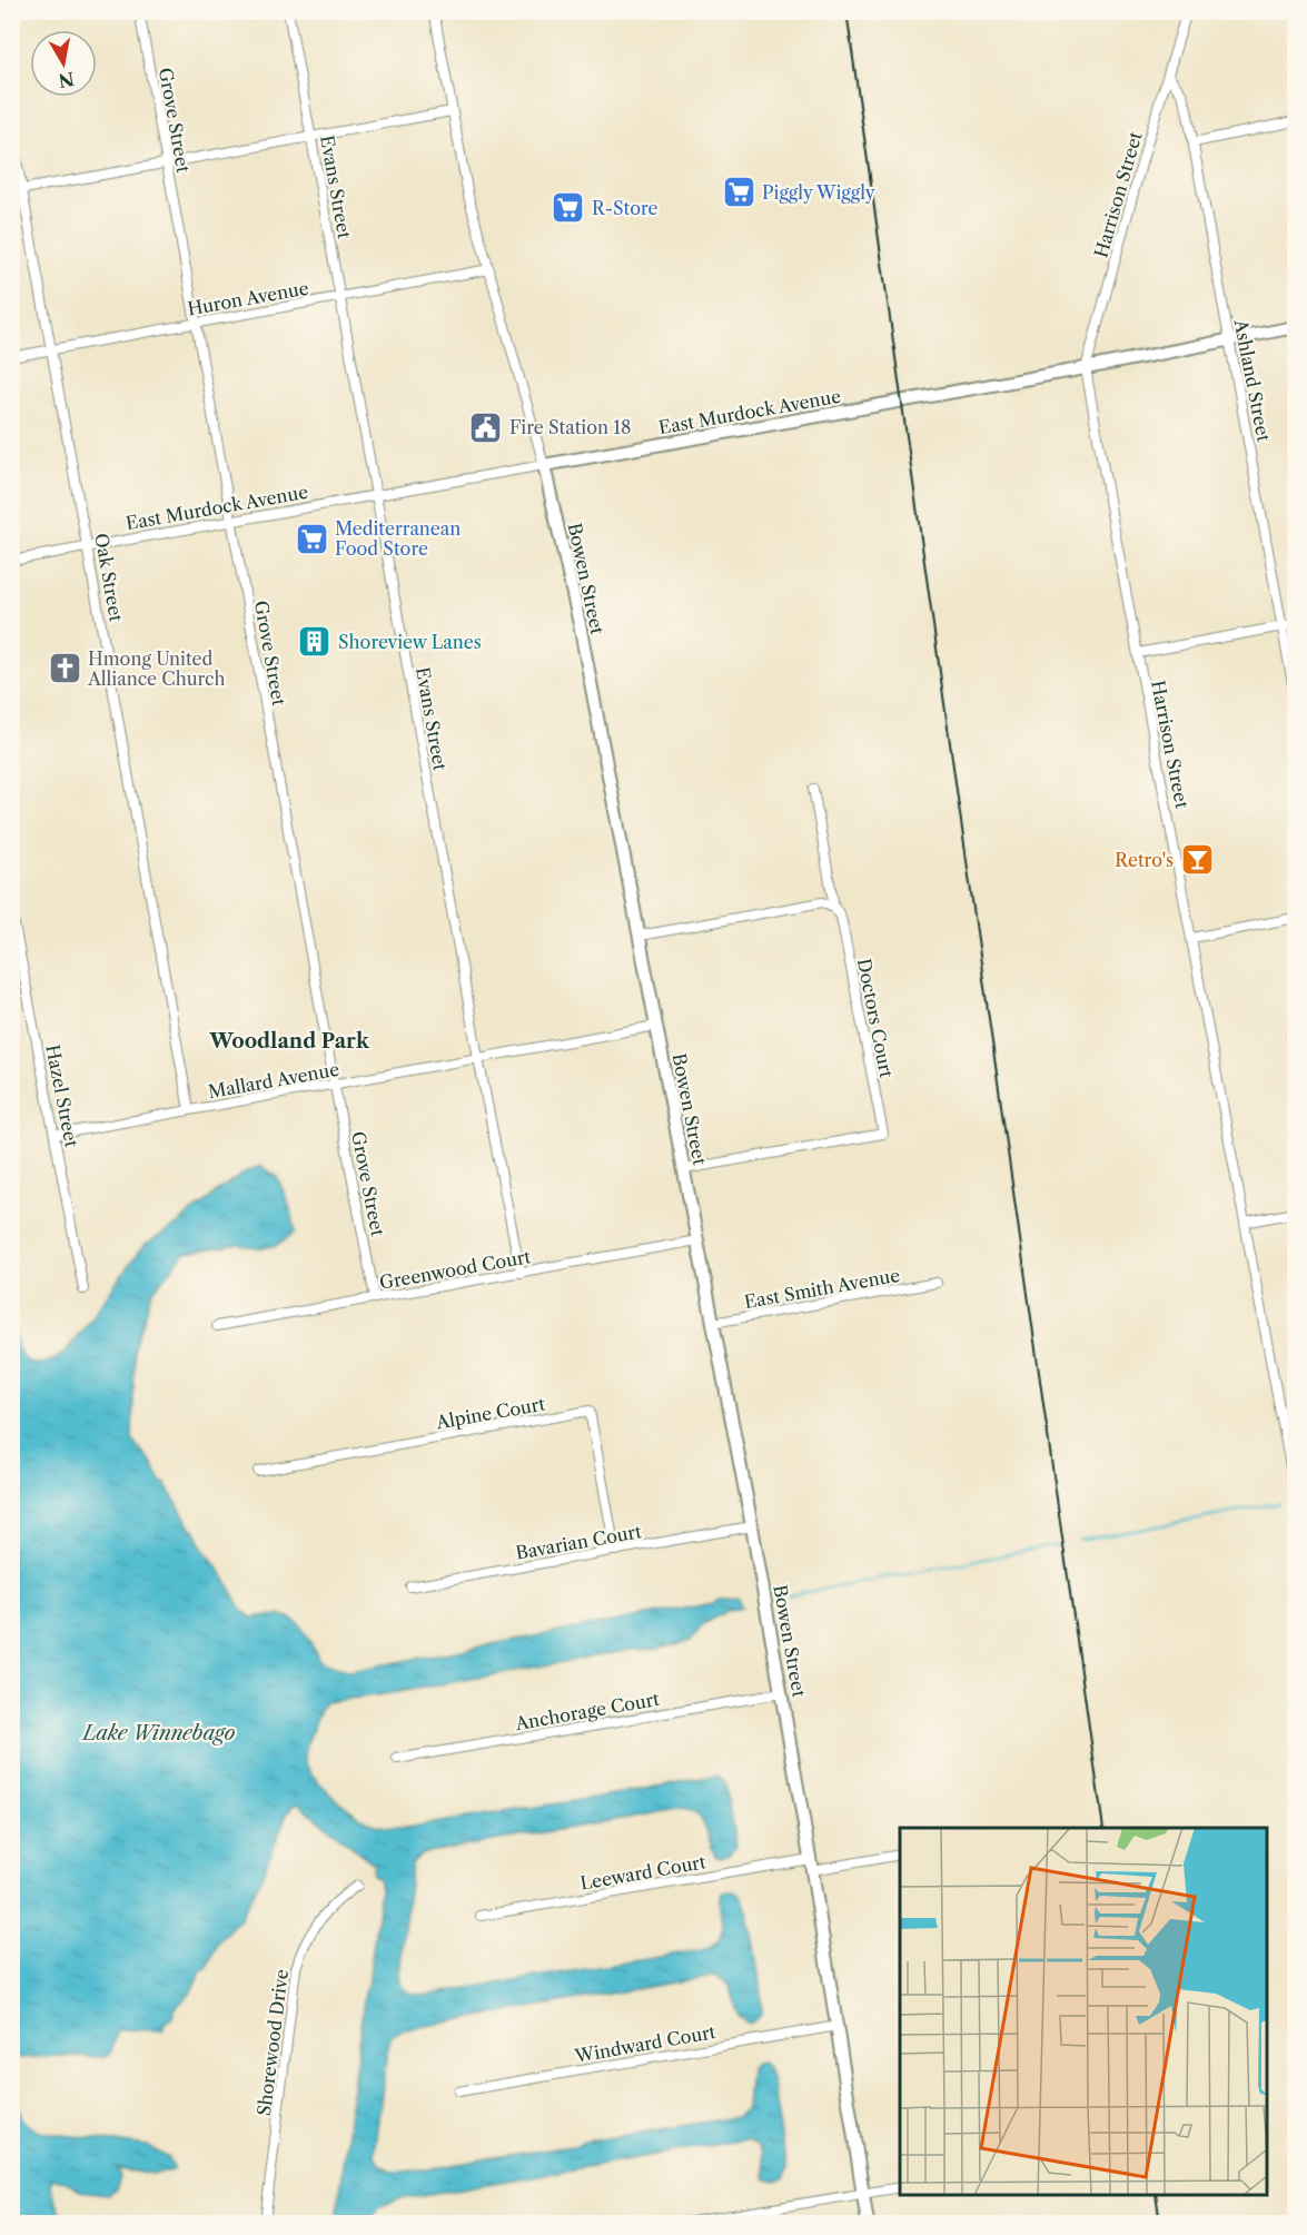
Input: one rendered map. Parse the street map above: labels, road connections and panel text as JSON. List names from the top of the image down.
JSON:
{
  "streets": {
    "main road": ["East Murdock Avenue", "Bowen Street"],
    "street": [
      "Grove Street",
      "Evans Street",
      "Harrison Street",
      "Huron Avenue",
      "Ashland Street",
      "Oak Street",
      "Doctors Court",
      "Mallard Avenue",
      "Hazel Street",
      "Greenwood Court",
      "East Smith Avenue",
      "Alpine Court",
      "Bavarian Court",
      "Anchorage Court",
      "Leeward Court",
      "Shorewood Drive",
      "Windward Court"
    ]
  },
  "crossings": [
    ["Grove Street", "Huron Avenue"],
    ["Grove Street", "East Murdock Avenue"],
    ["Grove Street", "Mallard Avenue"],
    ["Grove Street", "Greenwood Court"],
    ["Evans Street", "Huron Avenue"],
    ["Evans Street", "East Murdock Avenue"],
    ["Evans Street", "Mallard Avenue"],
    ["Evans Street", "Greenwood Court"],
    ["Harrison Street", "Ashland Street"],
    ["Harrison Street", "East Murdock Avenue"],
    ["Huron Avenue", "Oak Street"],
    ["Huron Avenue", "Bowen Street"],
    ["Ashland Street", "East Murdock Avenue"],
    ["East Murdock Avenue", "Oak Street"],
    ["East Murdock Avenue", "Bowen Street"],
    ["Oak Street", "Mallard Avenue"],
    ["Bowen Street", "Doctors Court"],
    ["Bowen Street", "Mallard Avenue"],
    ["Bowen Street", "Greenwood Court"],
    ["Bowen Street", "East Smith Avenue"],
    ["Bowen Street", "Bavarian Court"],
    ["Bowen Street", "Anchorage Court"],
    ["Bowen Street", "Leeward Court"],
    ["Bowen Street", "Windward Court"],
    ["Mallard Avenue", "Hazel Street"],
    ["Alpine Court", "Bavarian Court"]
  ],
  "districts": ["Woodland Park"],
  "water": ["Lake Winnebago"],
  "places": {
    "supermarket": ["Piggly Wiggly", "R-Store", "Mediterranean Food Store"],
    "public building": ["Fire Station 18"],
    "building": ["Shoreview Lanes"],
    "church": ["Hmong United Alliance Church"],
    "bar": ["Retro's"]
  },
  "north": "bottom"
}
